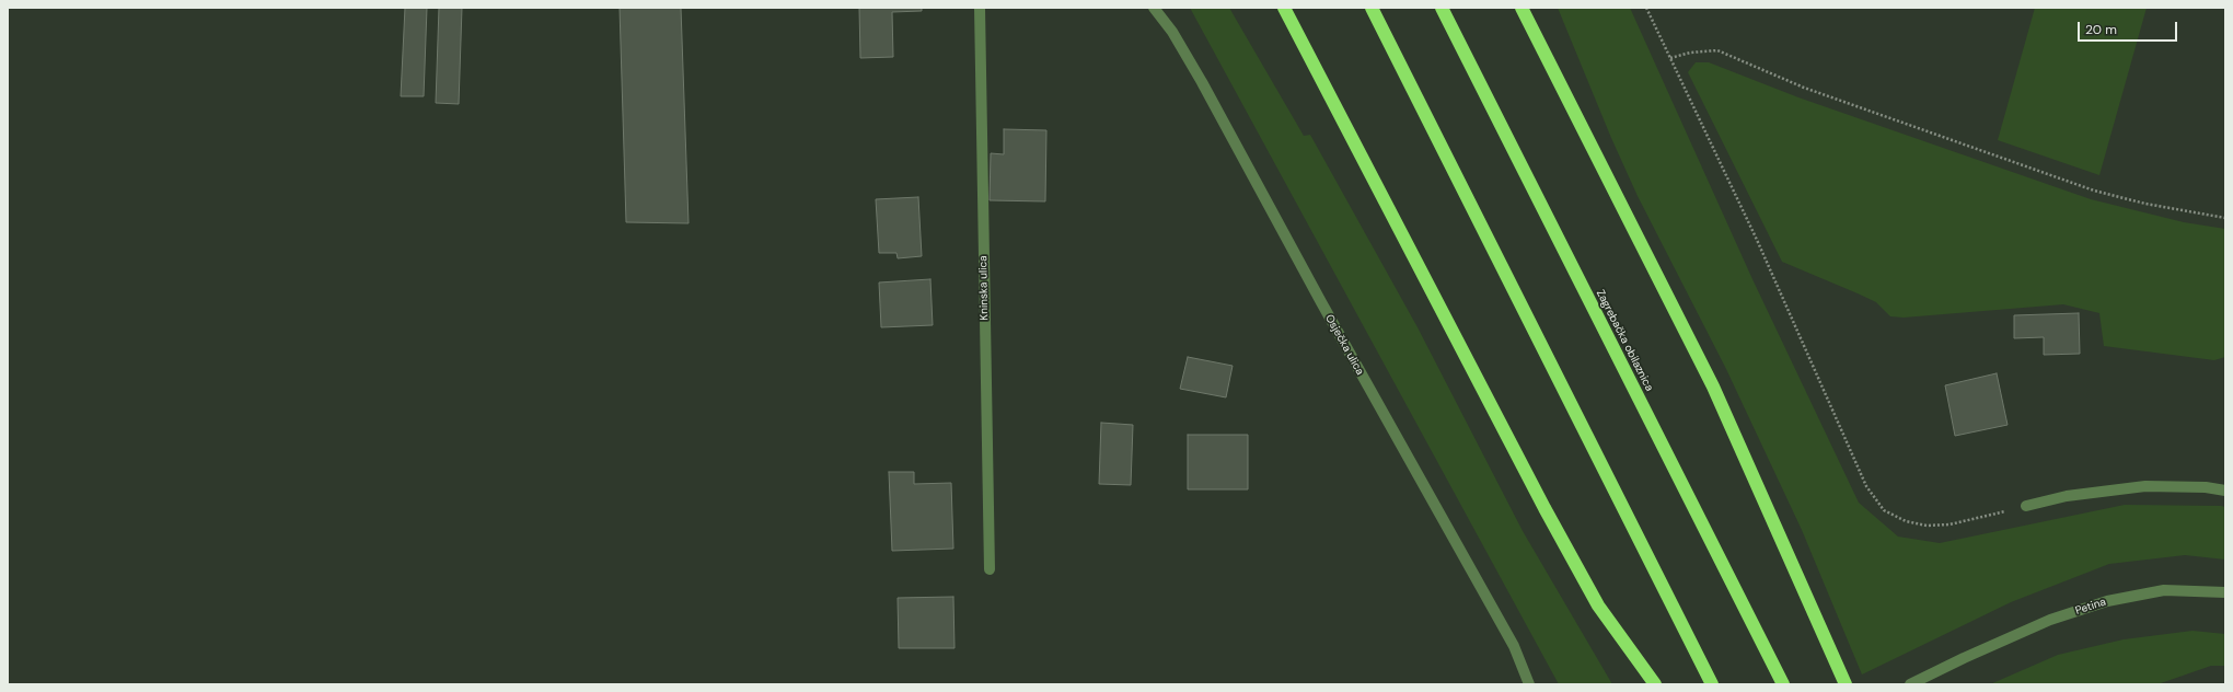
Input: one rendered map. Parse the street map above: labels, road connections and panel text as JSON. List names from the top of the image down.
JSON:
{
  "streets": {
    "highway": ["Zagrebačka obilaznica"],
    "street": ["Kninska ulica", "Osječka ulica", "Petina"]
  },
  "scale_bar": "20 m"
}
